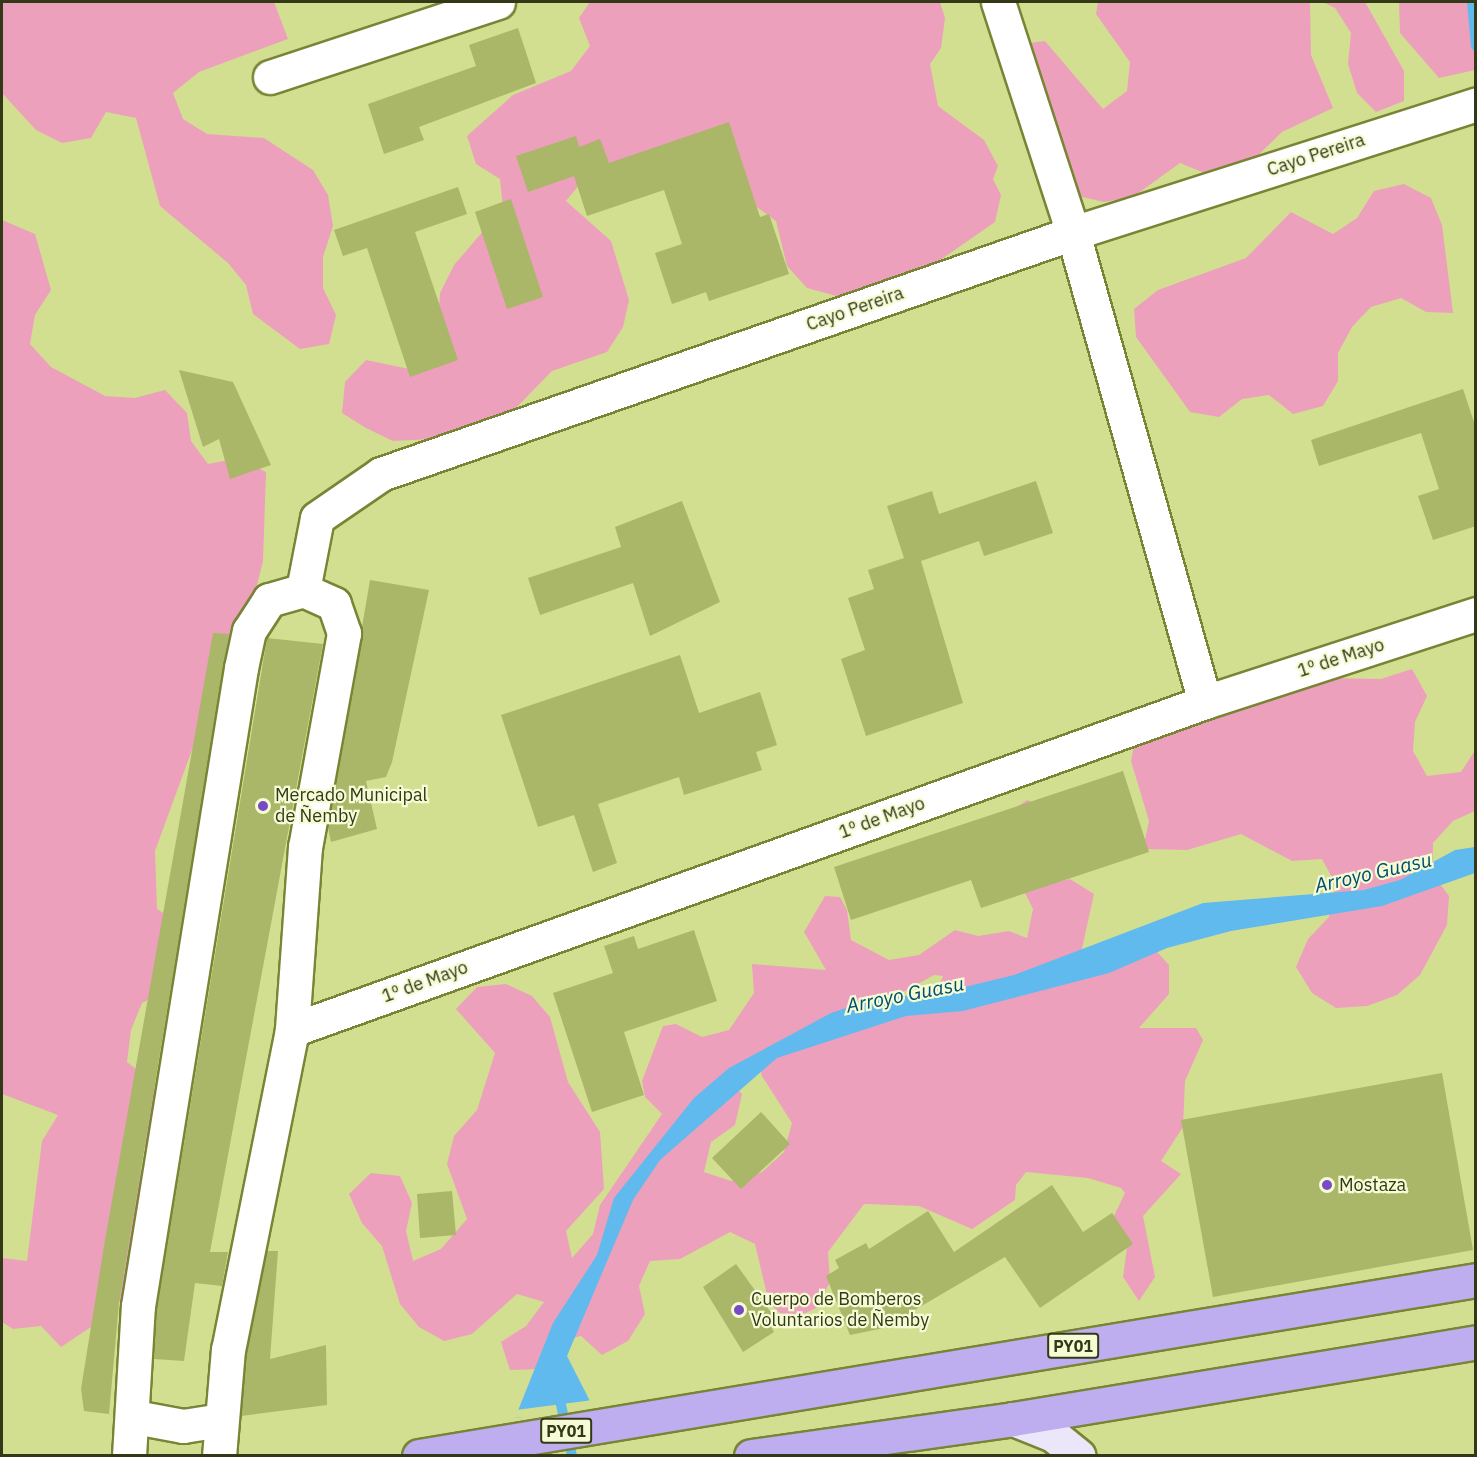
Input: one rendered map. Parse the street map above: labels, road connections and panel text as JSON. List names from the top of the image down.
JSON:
{
  "streets": {
    "highway": ["PY01"],
    "street": ["Cayo Pereira", "1º de Mayo"]
  },
  "water": ["Arroyo Guasu"],
  "places": ["Mercado Municipal de Ñemby", "Mostaza", "Cuerpo de Bomberos Voluntarios de Ñemby"]
}
